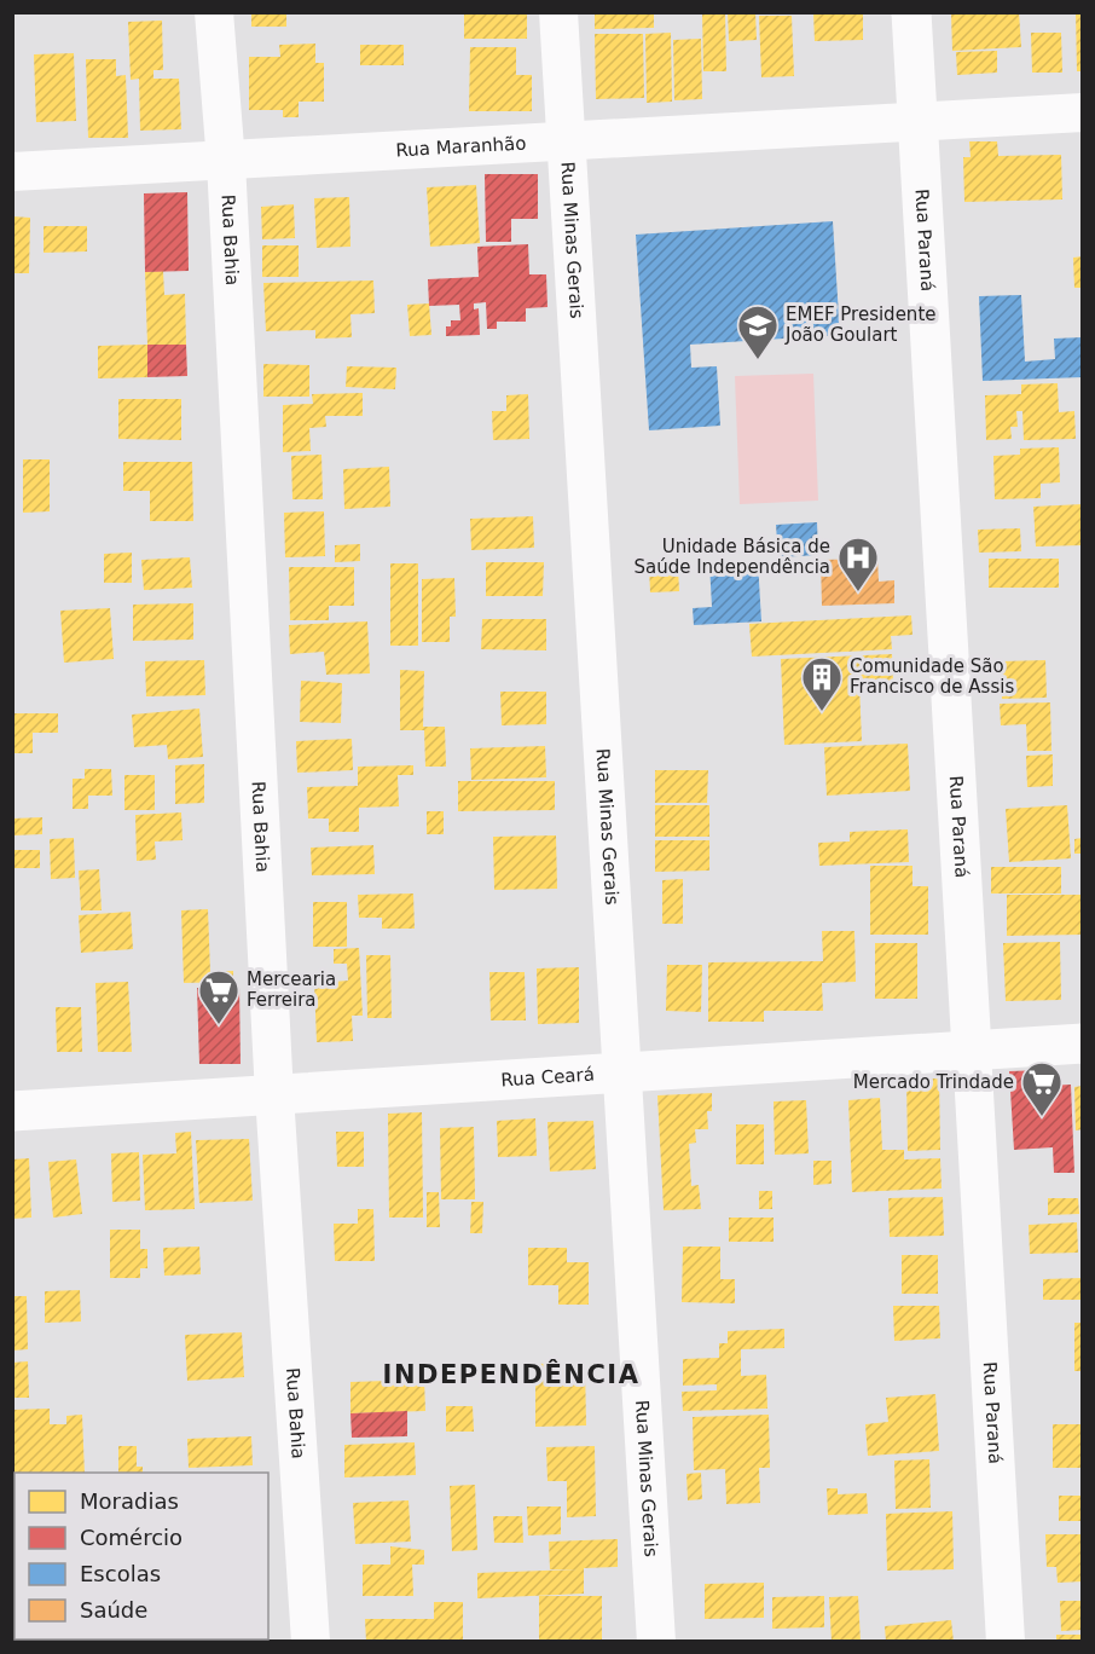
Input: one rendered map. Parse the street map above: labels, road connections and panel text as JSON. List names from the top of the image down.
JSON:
{
  "streets": {
    "street": [
      "Rua Maranhão",
      "Rua Bahia",
      "Rua Minas Gerais",
      "Rua Paraná",
      "Rua Ceará"
    ]
  },
  "crossings": [
    ["Rua Maranhão", "Rua Bahia"],
    ["Rua Maranhão", "Rua Minas Gerais"],
    ["Rua Maranhão", "Rua Paraná"],
    ["Rua Bahia", "Rua Ceará"],
    ["Rua Minas Gerais", "Rua Ceará"],
    ["Rua Paraná", "Rua Ceará"]
  ],
  "districts": ["INDEPENDÊNCIA"],
  "places": {
    "school or university": ["EMEF Presidente João Goulart"],
    "hospital": ["Unidade Básica de Saúde Independência"],
    "building": ["Comunidade São Francisco de Assis"],
    "supermarket": ["Mercearia Ferreira", "Mercado Trindade"]
  },
  "legend": [
    "Moradias",
    "Comércio",
    "Escolas",
    "Saúde"
  ]
}
